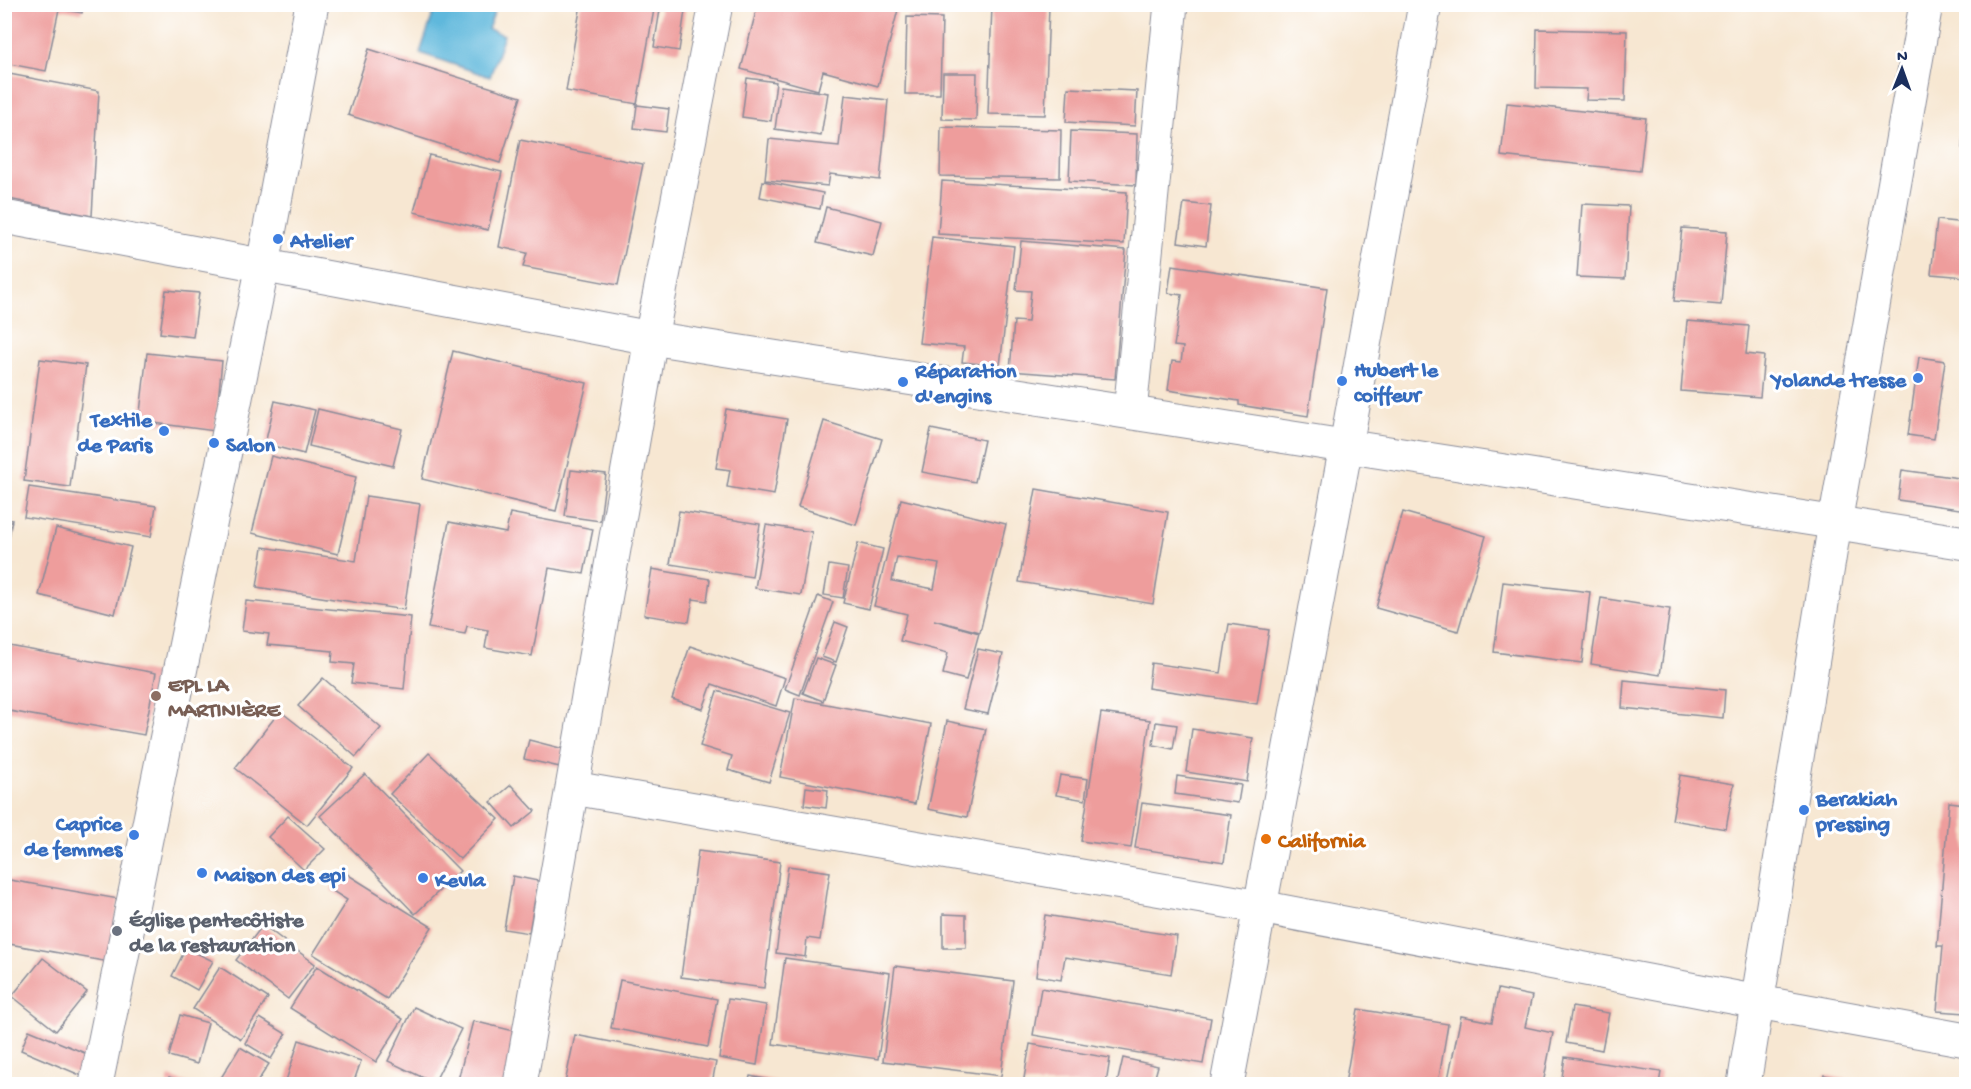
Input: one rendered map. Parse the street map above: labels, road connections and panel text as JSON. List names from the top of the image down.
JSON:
{
  "places": [
    "Atelier",
    "Yolande tresse",
    "Hubert le coiffeur",
    "Réparation d'engins",
    "Textile de Paris",
    "Salon",
    "EPL LA MARTINIÈRE",
    "Berakiah pressing",
    "Caprice de femmes",
    "California",
    "Maison des epi",
    "Kevla",
    "Église pentecôtiste de la restauration"
  ],
  "north": "top"
}
